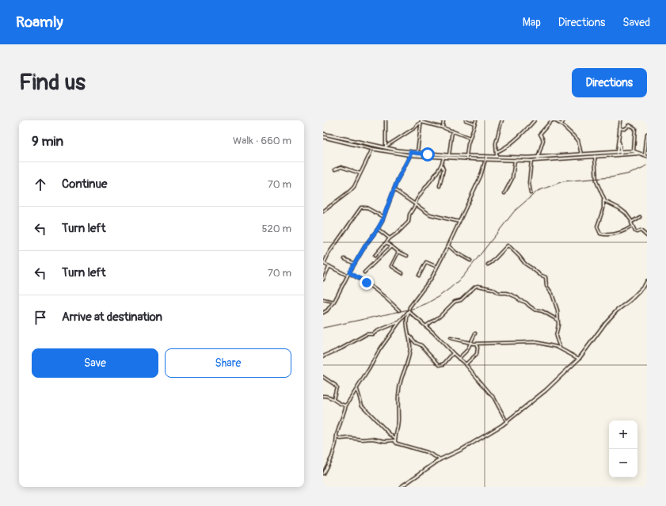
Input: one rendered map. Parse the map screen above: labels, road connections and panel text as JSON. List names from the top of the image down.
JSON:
{
  "page": {
    "header": "Roamly",
    "nav": ["Map", "Directions", "Saved"],
    "buttons": [
      "Directions",
      ["Save", "Share"]
    ],
    "title": "Find us",
    "heading": ["9 min", "Walk · 660 m"],
    "list": [
      ["Continue", "70 m"],
      ["Turn left", "520 m"],
      ["Turn left", "70 m"],
      "Arrive at destination"
    ],
    "map_buttons": ["+", "−"]
  }
}
